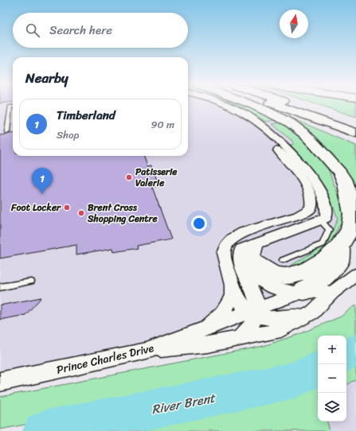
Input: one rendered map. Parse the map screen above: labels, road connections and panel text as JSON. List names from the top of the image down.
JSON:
{
  "streets": {
    "street": ["Prince Charles Drive"]
  },
  "water": ["River Brent"],
  "places": ["Patisserie Valerie", "Foot Locker", "Brent Cross Shopping Centre"],
  "north": "top",
  "page": {
    "search": "Search here",
    "heading": "Nearby",
    "list": [
      {
        "mark": "1",
        "name": "Timberland",
        "note": "Shop",
        "value": "90 m"
      }
    ],
    "pins": "1",
    "map_buttons": ["+", "−"]
  }
}
